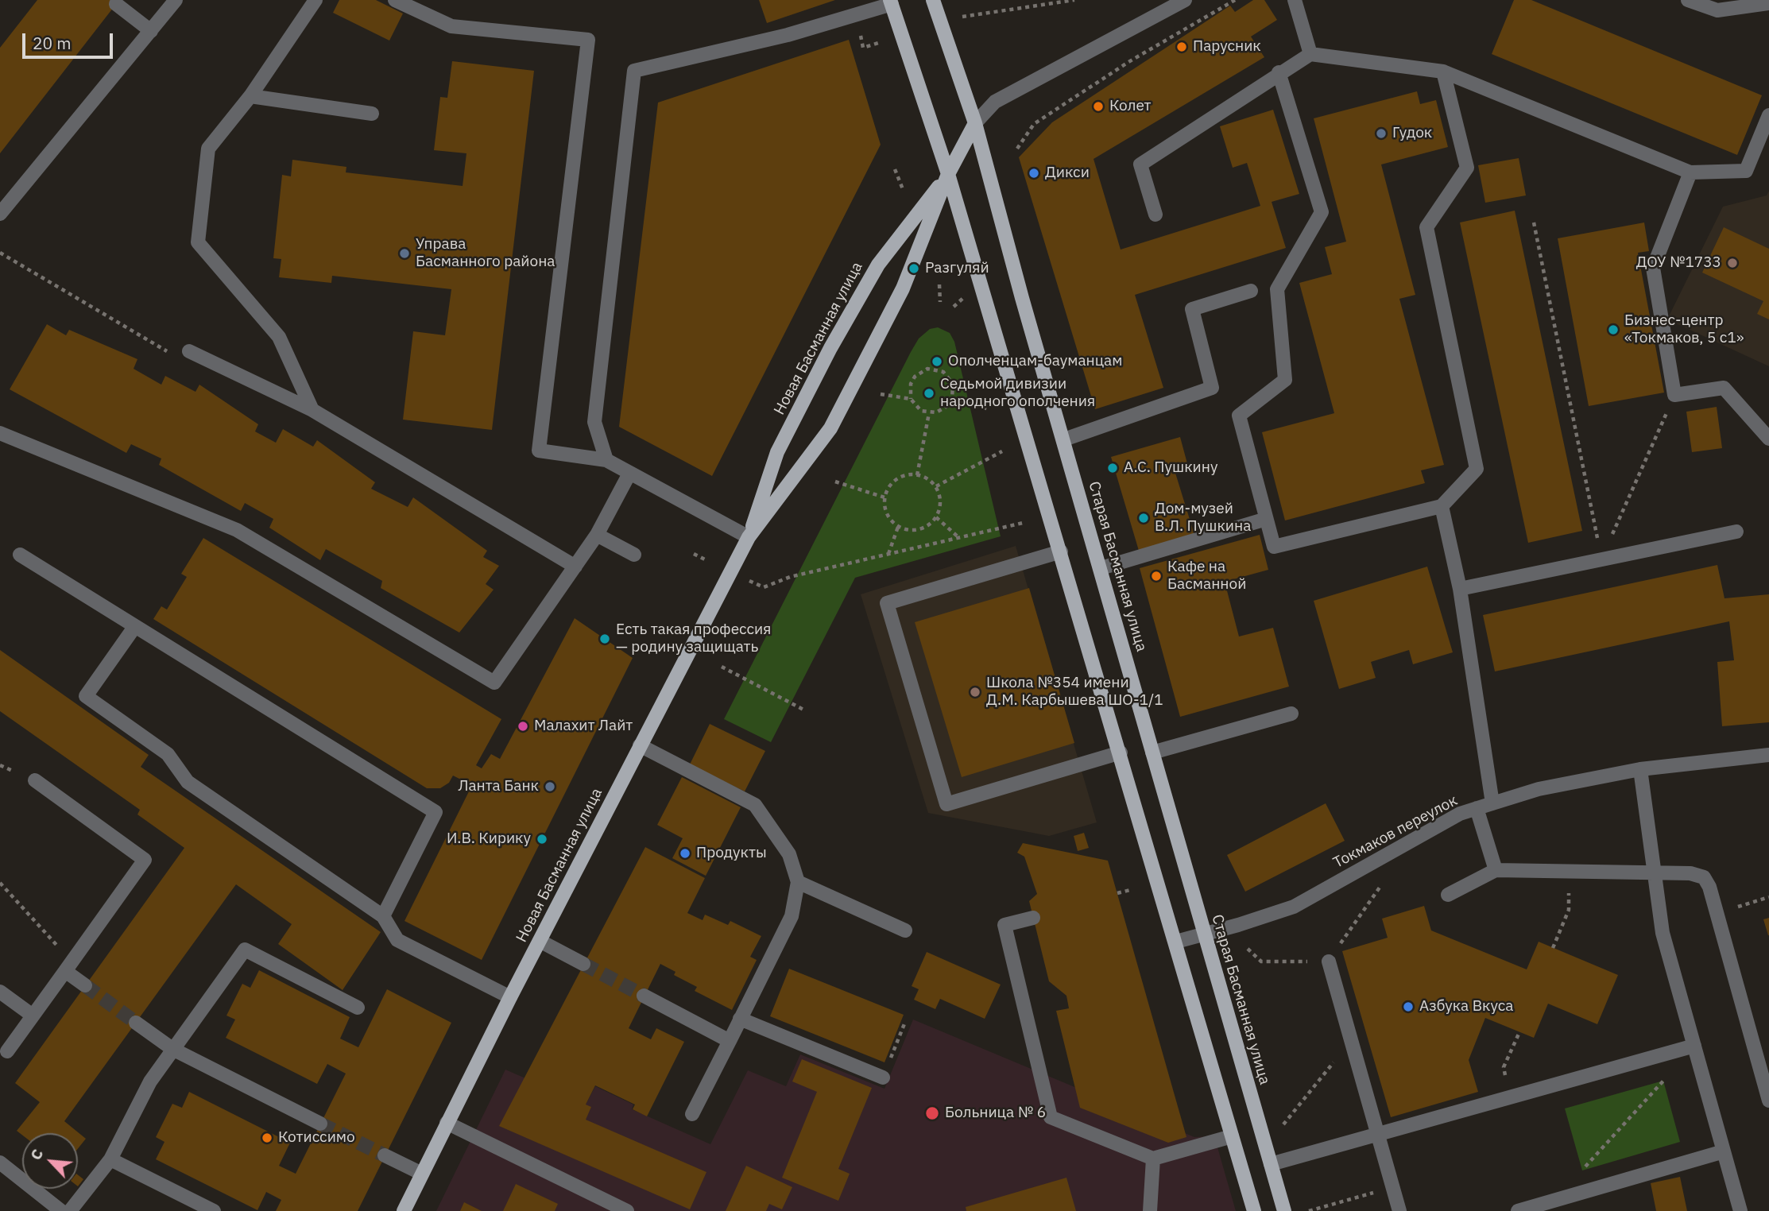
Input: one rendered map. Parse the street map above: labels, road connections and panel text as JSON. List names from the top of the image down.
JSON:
{
  "streets": {
    "main road": ["Новая Басманная улица", "Старая Басманная улица"],
    "street": ["Токмаков переулок"]
  },
  "crossings": [
    ["Новая Басманная улица", "Старая Басманная улица"],
    ["Старая Басманная улица", "Токмаков переулок"]
  ],
  "places": [
    "Парусник",
    "Колет",
    "Гудок",
    "Дикси",
    "Управа Басманного района",
    "ДОУ №1733",
    "Разгуляй",
    "Бизнес-центр «Токмаков, 5 с1»",
    "Ополченцам-бауманцам",
    "Седьмой дивизии народного ополчения",
    "А.С. Пушкину",
    "Дом-музей В.Л. Пушкина",
    "Кафе на Басманной",
    "Есть такая профессия — родину защищать",
    "Школа №354 имени Д.М. Карбышева ШО-1/1",
    "Малахит Лайт",
    "Ланта Банк",
    "И.В. Кирику",
    "Продукты",
    "Азбука Вкуса",
    "Больница № 6",
    "Котиссимо"
  ],
  "scale_bar": "20 m",
  "north": "top left"
}
